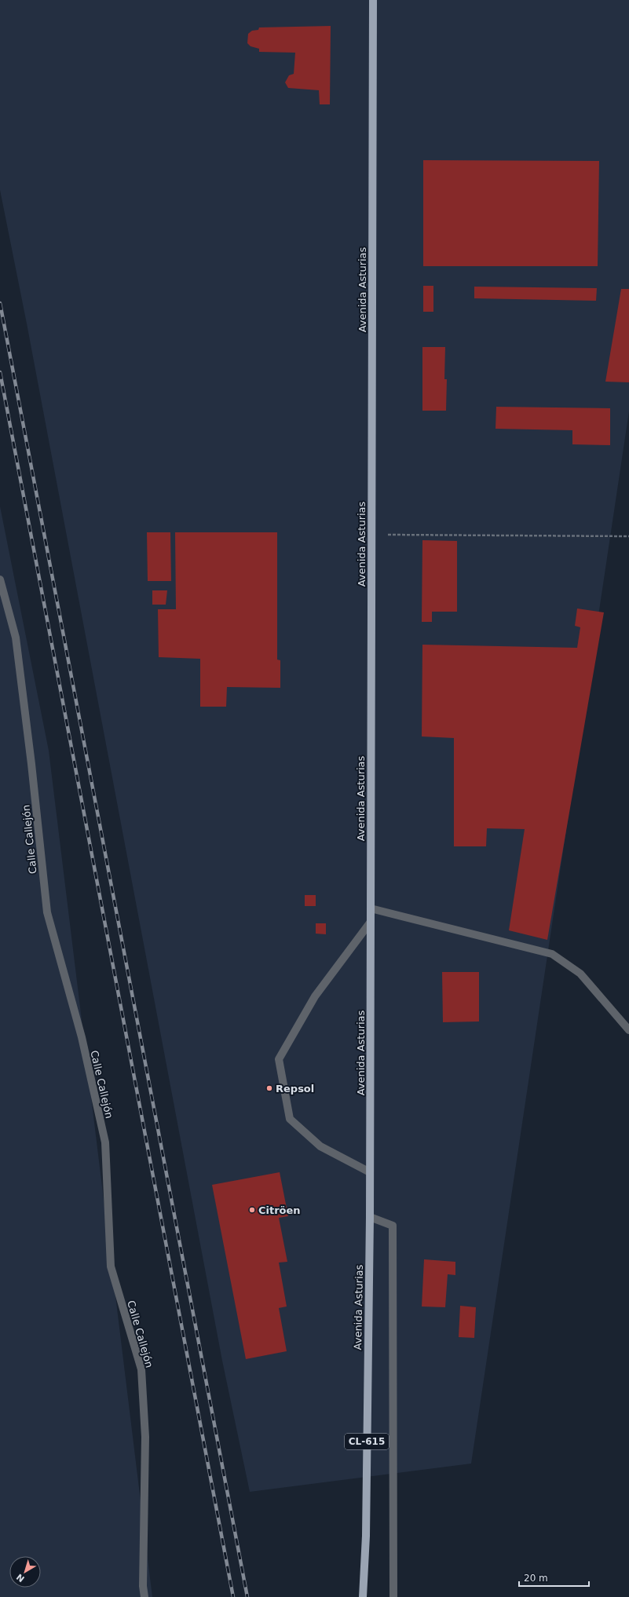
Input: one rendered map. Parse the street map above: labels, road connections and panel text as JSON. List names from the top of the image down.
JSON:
{
  "streets": {
    "main road": ["Avenida Asturias", "CL-615"],
    "street": ["Calle Callejón"]
  },
  "places": ["Repsol", "Citröen"],
  "scale_bar": "20 m",
  "north": "bottom left"
}
